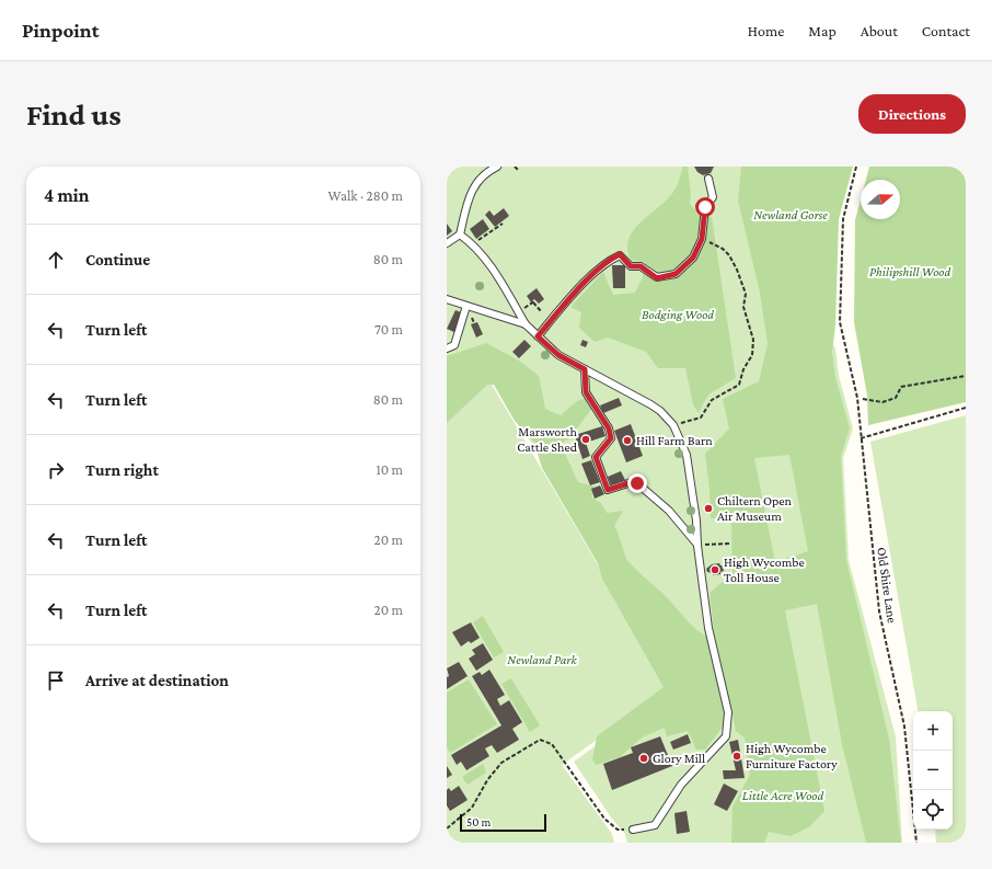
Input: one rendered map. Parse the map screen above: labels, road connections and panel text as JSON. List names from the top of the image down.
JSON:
{
  "streets": {
    "path": ["Old Shire Lane"]
  },
  "parks": [
    "Newland Gorse",
    "Philipshill Wood",
    "Bodging Wood",
    "Newland Park",
    "Little Acre Wood"
  ],
  "places": [
    "Marsworth Cattle Shed",
    "Hill Farm Barn",
    "Chiltern Open Air Museum",
    "High Wycombe Toll House",
    "High Wycombe Furniture Factory",
    "Glory Mill"
  ],
  "scale_bar": "50 m",
  "north": "right",
  "page": {
    "header": "Pinpoint",
    "nav": [
      "Home",
      "Map",
      "About",
      "Contact"
    ],
    "buttons": "Directions",
    "title": "Find us",
    "heading": ["4 min", "Walk · 280 m"],
    "list": [
      ["Continue", "80 m"],
      ["Turn left", "70 m"],
      ["Turn left", "80 m"],
      ["Turn right", "10 m"],
      ["Turn left", "20 m"],
      ["Turn left", "20 m"],
      "Arrive at destination"
    ],
    "map_buttons": ["+", "−"],
    "scale": "50 m"
  }
}
